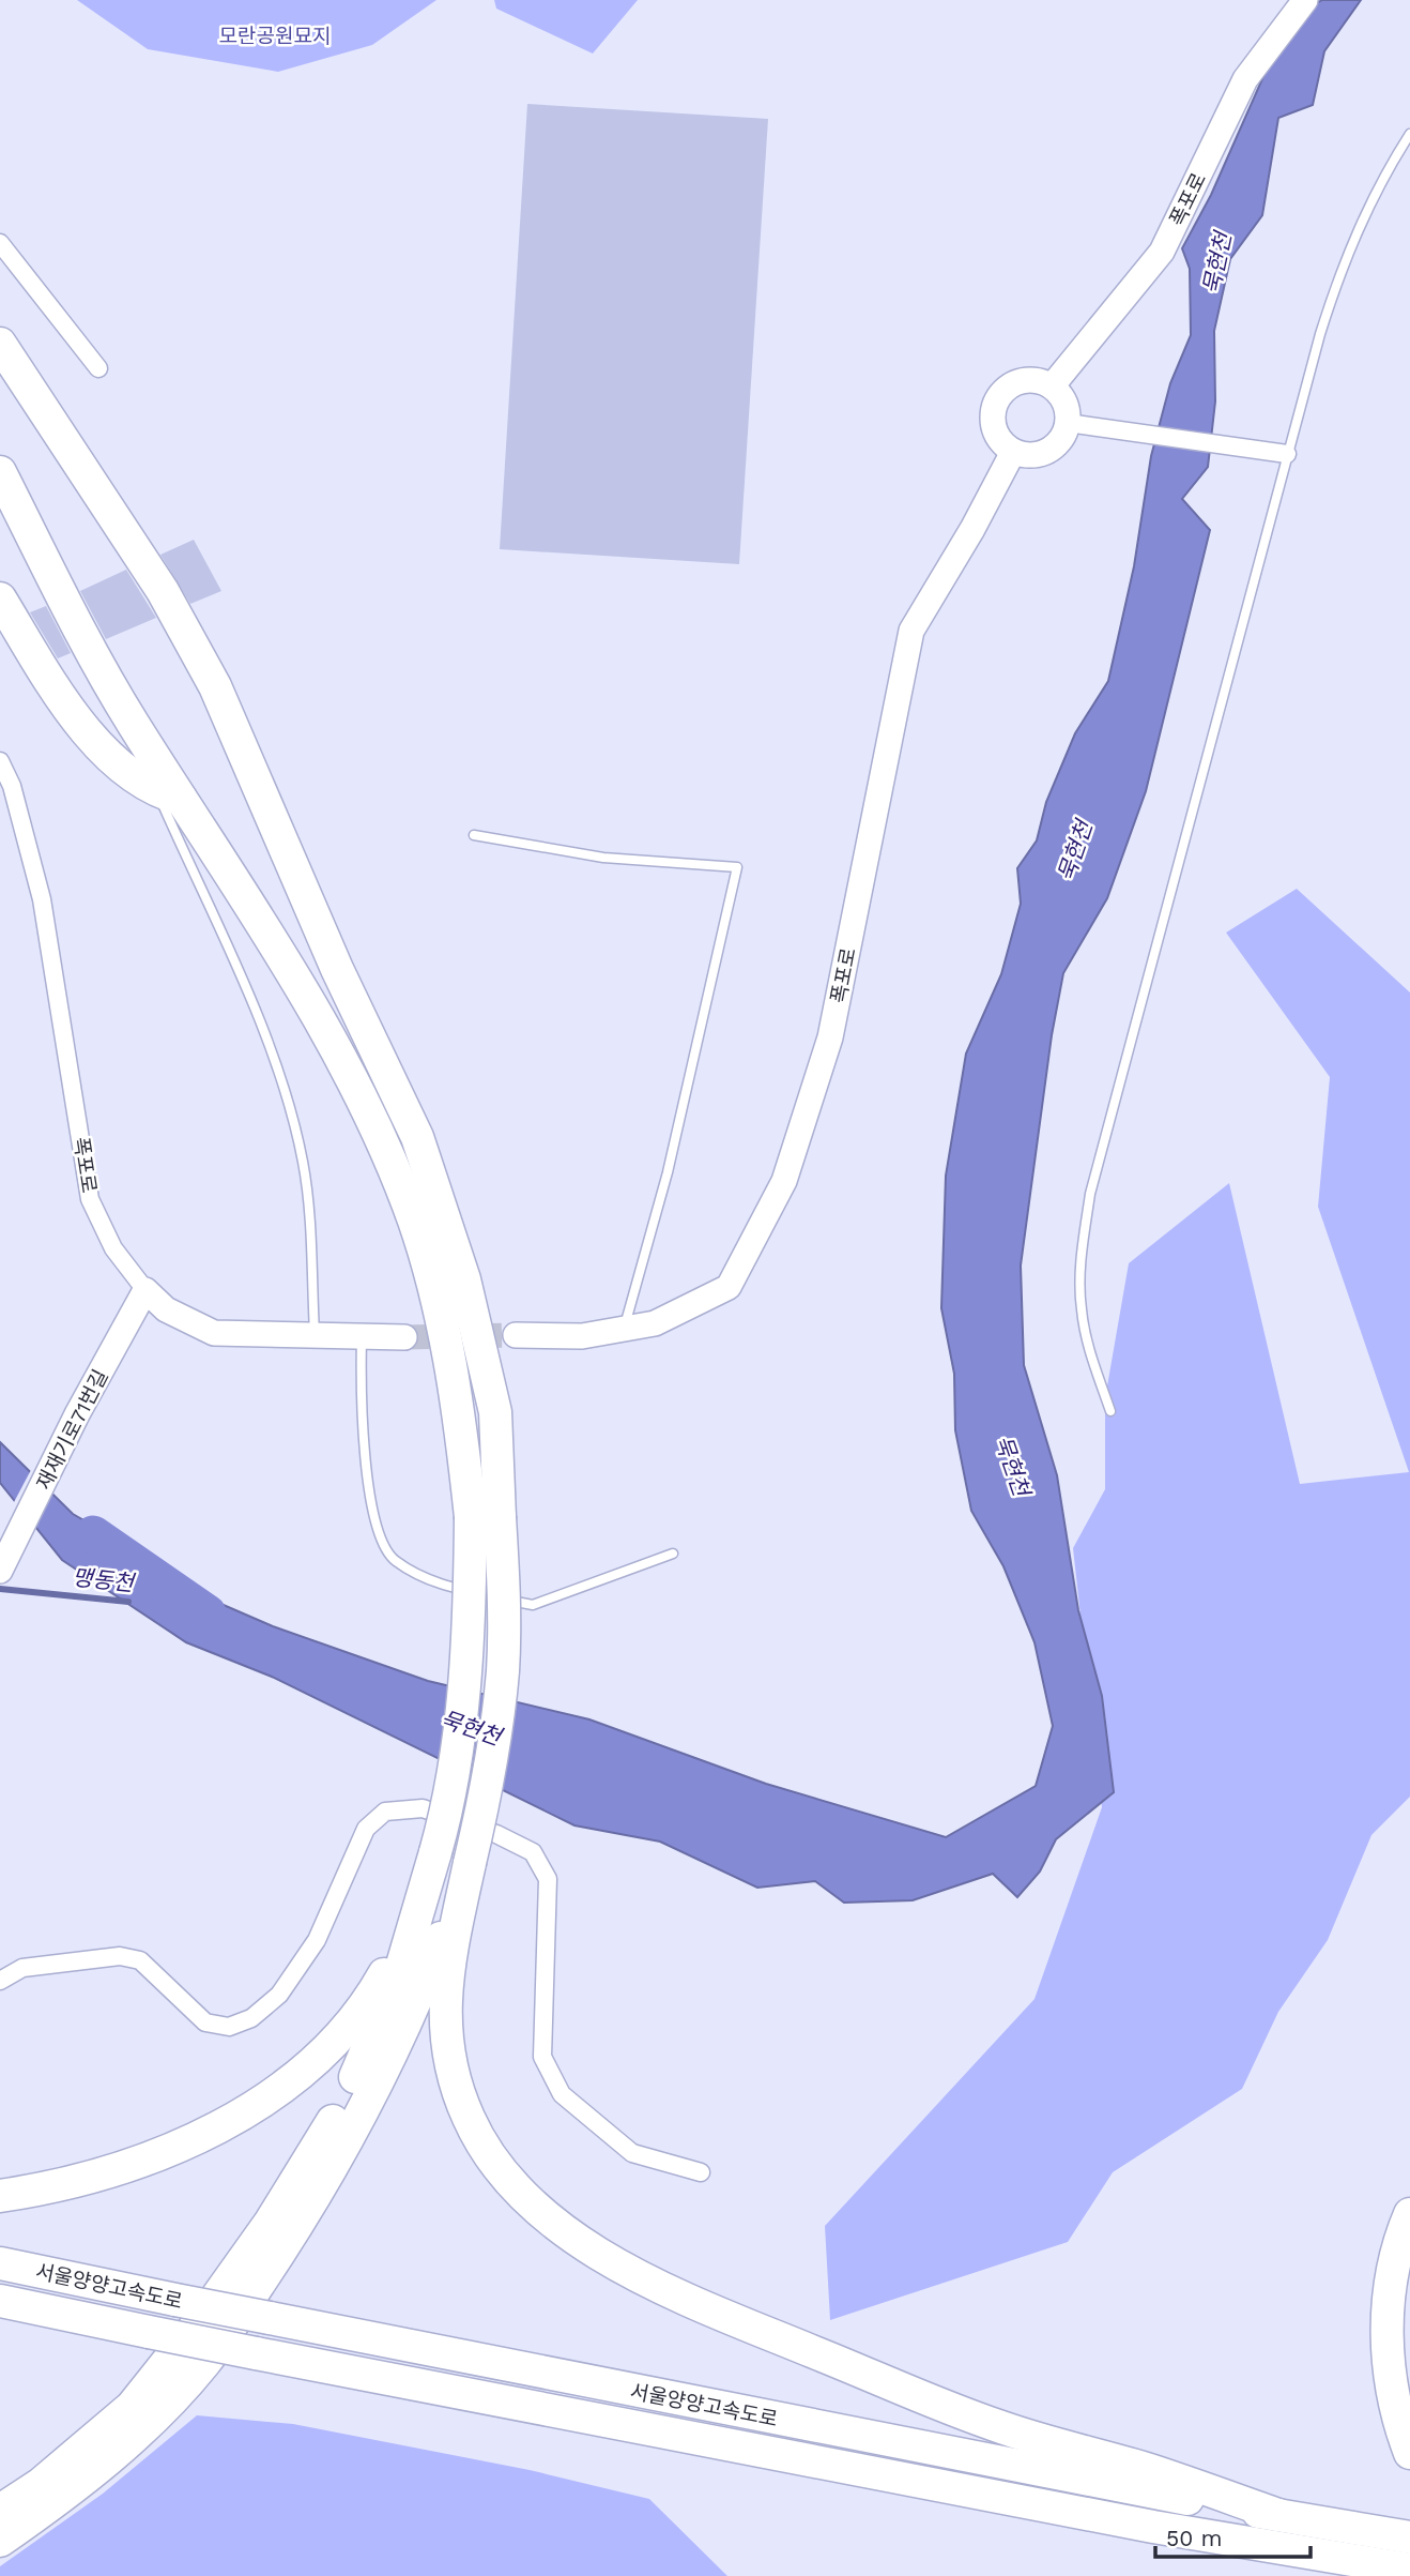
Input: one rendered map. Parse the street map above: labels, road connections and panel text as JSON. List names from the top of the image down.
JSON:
{
  "streets": {
    "highway": ["서울양양고속도로"],
    "main road": ["폭포로", "재재기로71번길"]
  },
  "crossings": [
    ["폭포로", "재재기로71번길"]
  ],
  "water": ["묵현천", "맹동천"],
  "parks": ["모란공원묘지"],
  "scale_bar": "50 m"
}
